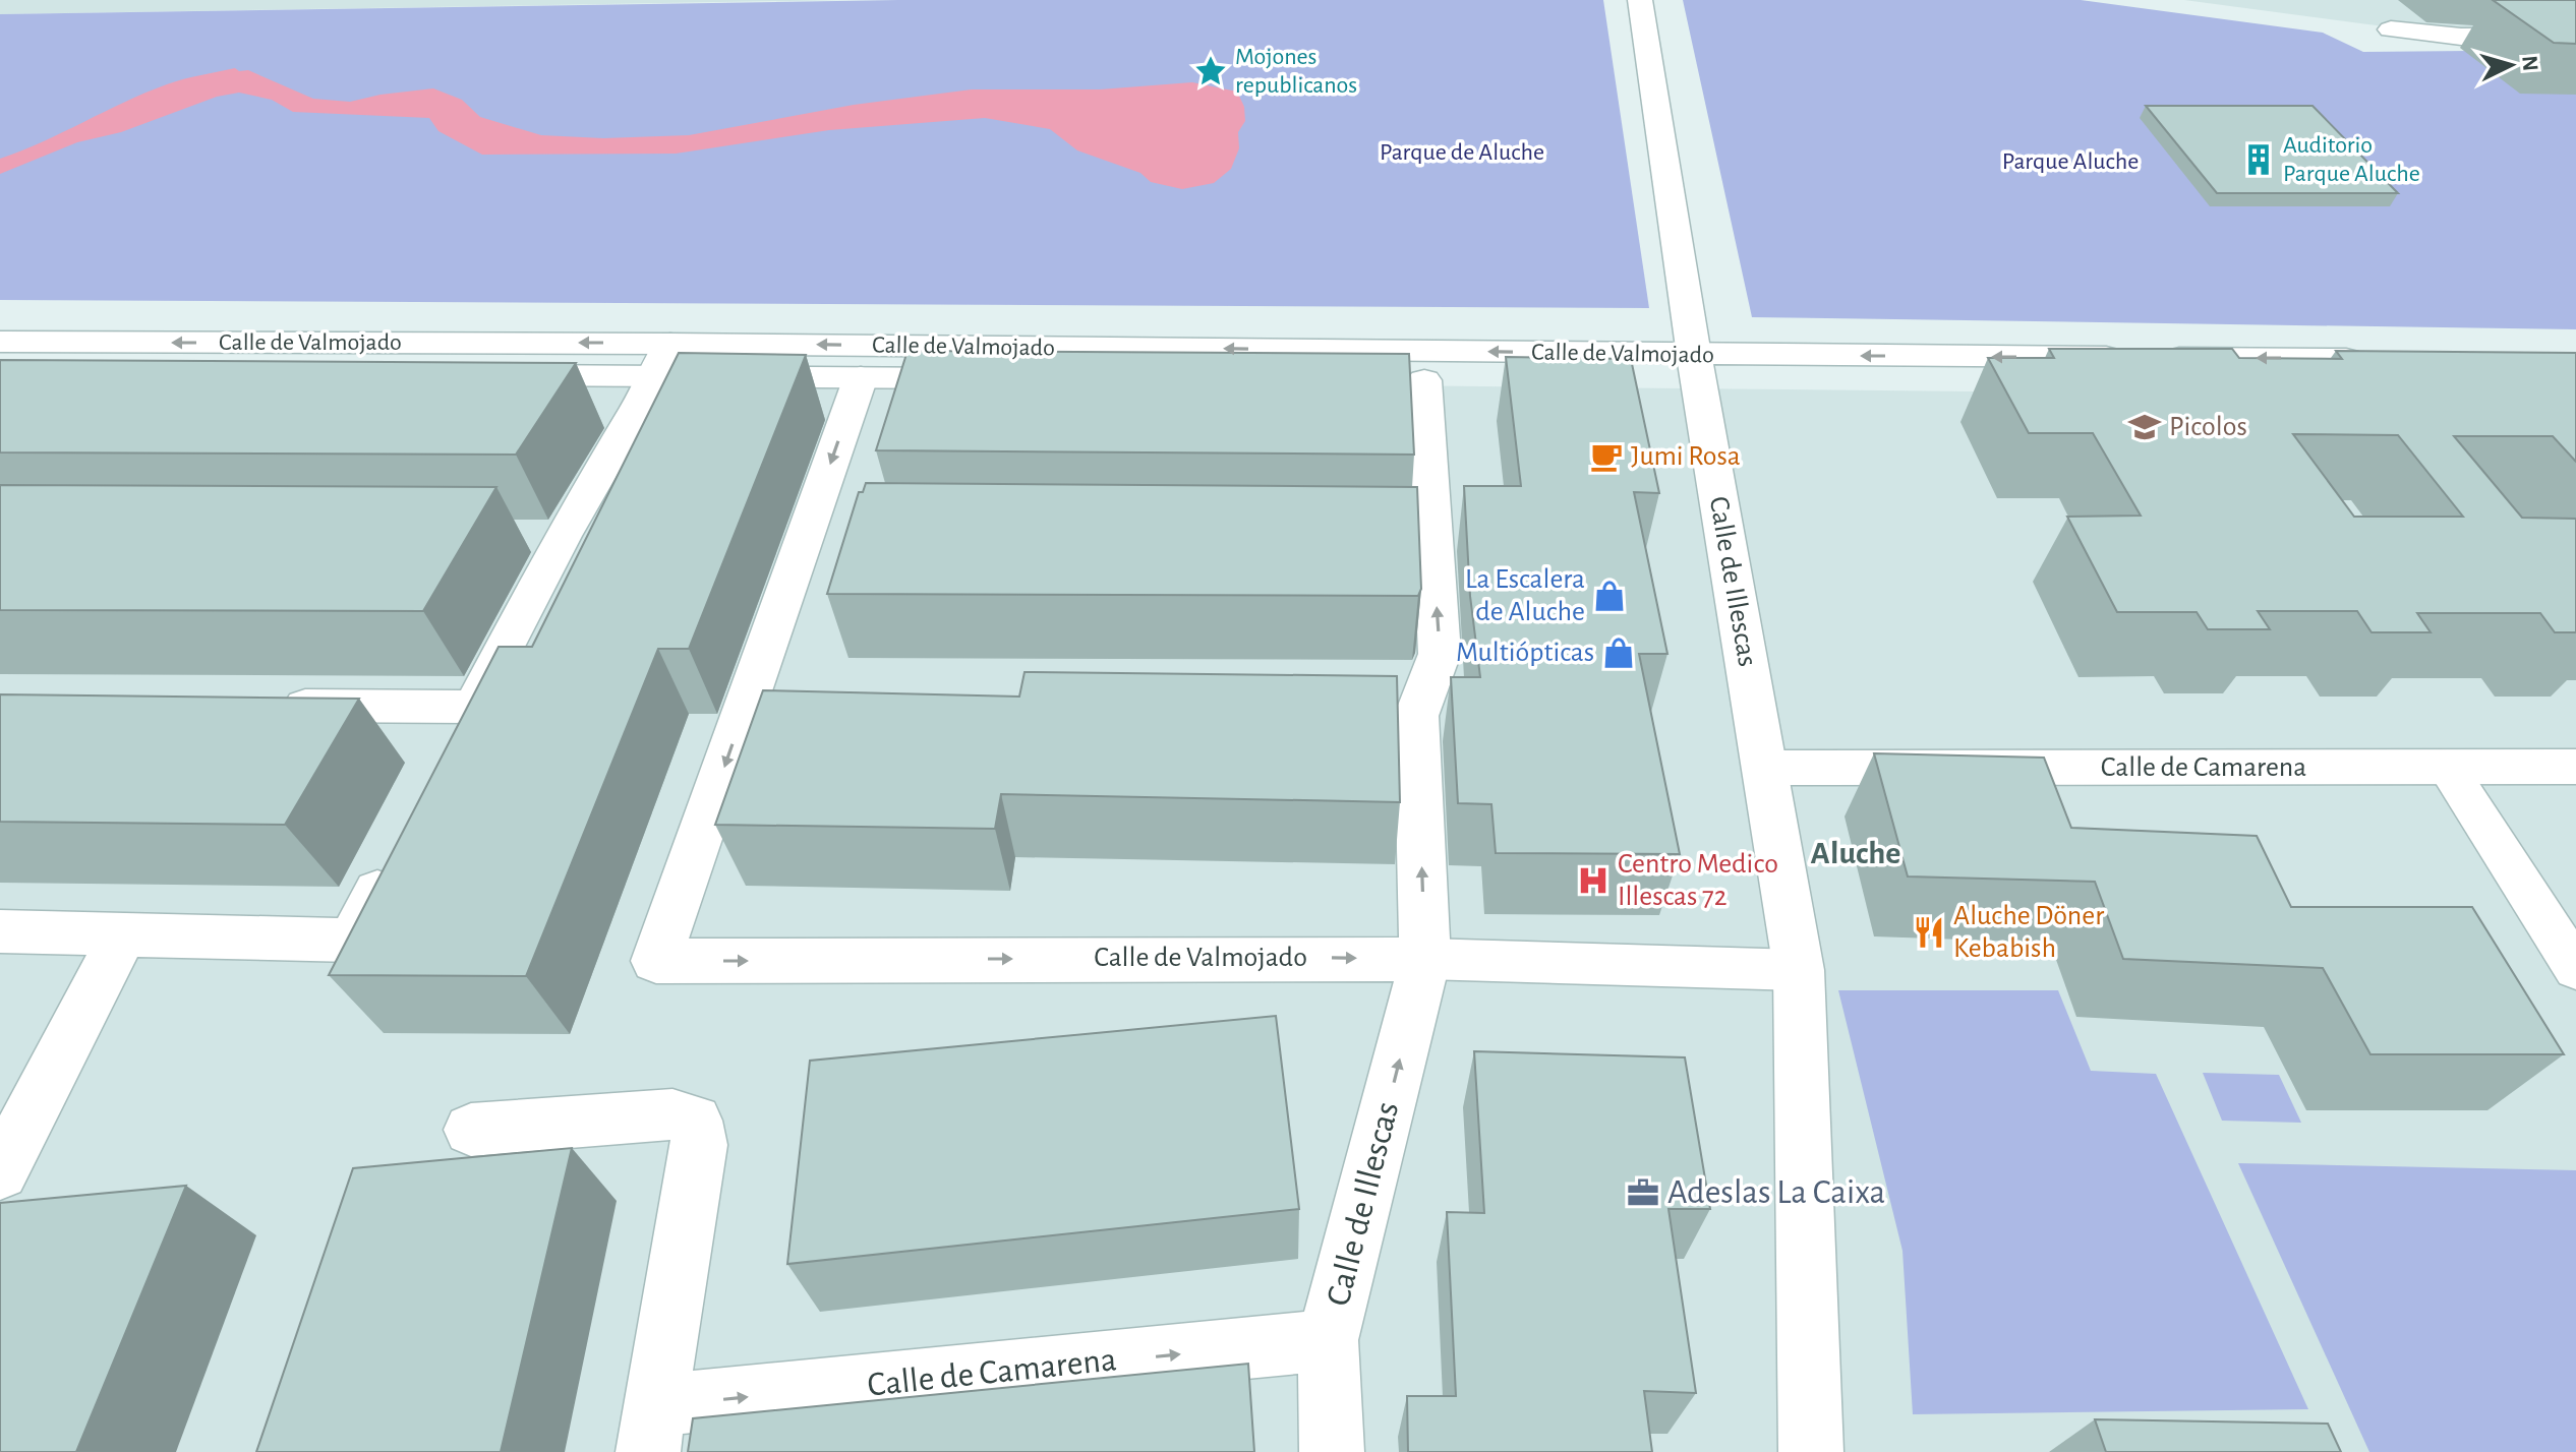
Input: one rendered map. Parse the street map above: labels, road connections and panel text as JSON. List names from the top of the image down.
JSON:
{
  "streets": {
    "street": ["Calle de Valmojado", "Calle de Illescas", "Calle de Camarena"]
  },
  "crossings": [
    ["Calle de Valmojado", "Calle de Illescas"],
    ["Calle de Illescas", "Calle de Camarena"]
  ],
  "districts": ["Aluche"],
  "parks": ["Parque de Aluche", "Parque Aluche"],
  "places": {
    "place": ["Mojones republicanos"],
    "building": ["Auditorio Parque Aluche"],
    "school or university": ["Picolos"],
    "cafe": ["Jumi Rosa"],
    "shop": ["La Escalera de Aluche", "Multiópticas"],
    "hospital": ["Centro Medico Illescas 72"],
    "restaurant": ["Aluche Döner Kebabish"],
    "office": ["Adeslas La Caixa"]
  },
  "north": "right"
}
